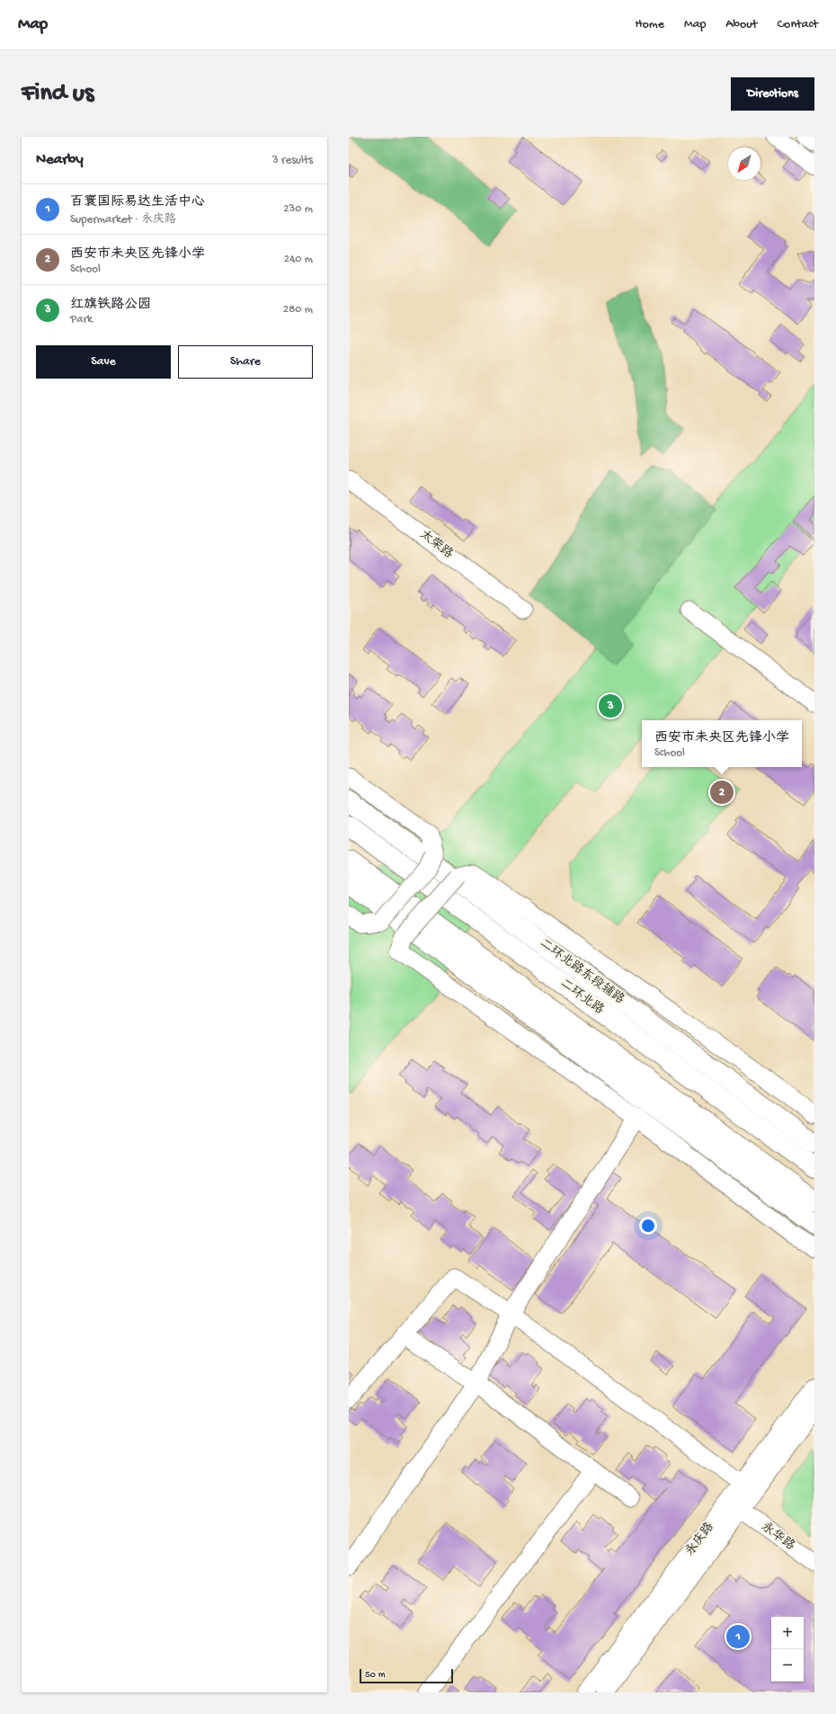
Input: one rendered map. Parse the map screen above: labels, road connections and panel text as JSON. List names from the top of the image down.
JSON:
{
  "streets": {
    "main road": ["二环北路东段辅路", "二环北路"],
    "street": ["太荣路", "永华路", "永庆路"]
  },
  "crossings": [
    ["永华路", "永庆路"]
  ],
  "scale_bar": "50 m",
  "north": "bottom left",
  "page": {
    "header": "Map",
    "nav": [
      "Home",
      "Map",
      "About",
      "Contact"
    ],
    "buttons": [
      "Directions",
      ["Save", "Share"]
    ],
    "title": "Find us",
    "heading": ["Nearby", "3 results"],
    "list": [
      {
        "mark": "1",
        "name": "百寰国际易达生活中心",
        "note": "Supermarket · 永庆路",
        "value": "230 m"
      },
      {
        "mark": "2",
        "name": "西安市未央区先锋小学",
        "note": "School",
        "value": "240 m"
      },
      {
        "mark": "3",
        "name": "红旗铁路公园",
        "note": "Park",
        "value": "280 m"
      }
    ],
    "pins": ["3", "2", "1"],
    "popup": ["西安市未央区先锋小学", "School"],
    "map_buttons": ["+", "−"],
    "scale": "50 m"
  }
}
